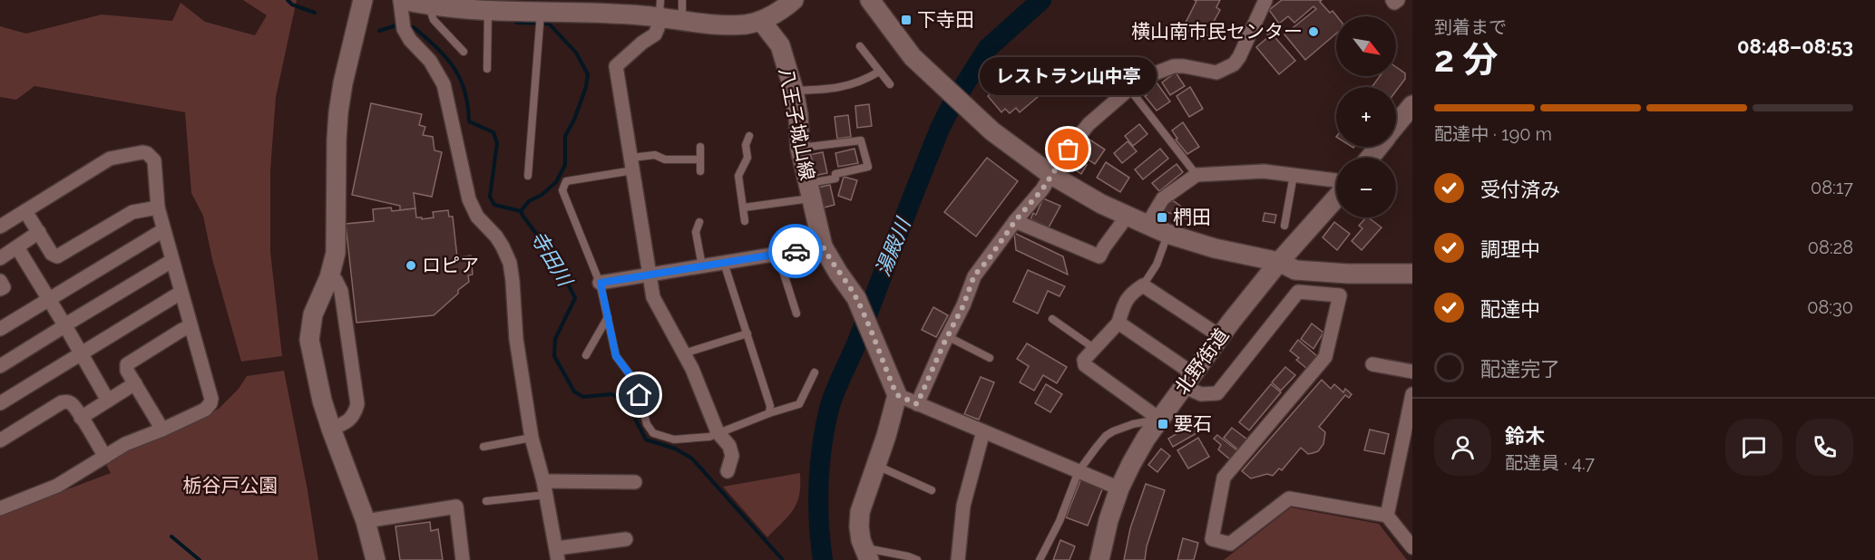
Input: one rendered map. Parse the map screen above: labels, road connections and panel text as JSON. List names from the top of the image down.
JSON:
{
  "streets": {
    "main road": ["八王子城山線", "北野街道"]
  },
  "water": ["湯殿川", "寺田川"],
  "parks": ["栃谷戸公園"],
  "places": {
    "transit": ["下寺田", "椚田", "要石"],
    "other": ["横山南市民センター", "レストラン山中亭", "ロピア"]
  },
  "north": "bottom right",
  "page": {
    "heading": ["2 分", "到着まで", "08:48–08:53"],
    "panel": ["鈴木", "配達員 · 4.7"],
    "map_buttons": ["+", "−"],
    "bubble": "レストラン山中亭",
    "bar": "配達中 · 190 m",
    "list": [
      ["受付済み", "08:17"],
      ["調理中", "08:28"],
      ["配達中", "08:30"],
      "配達完了"
    ]
  }
}
